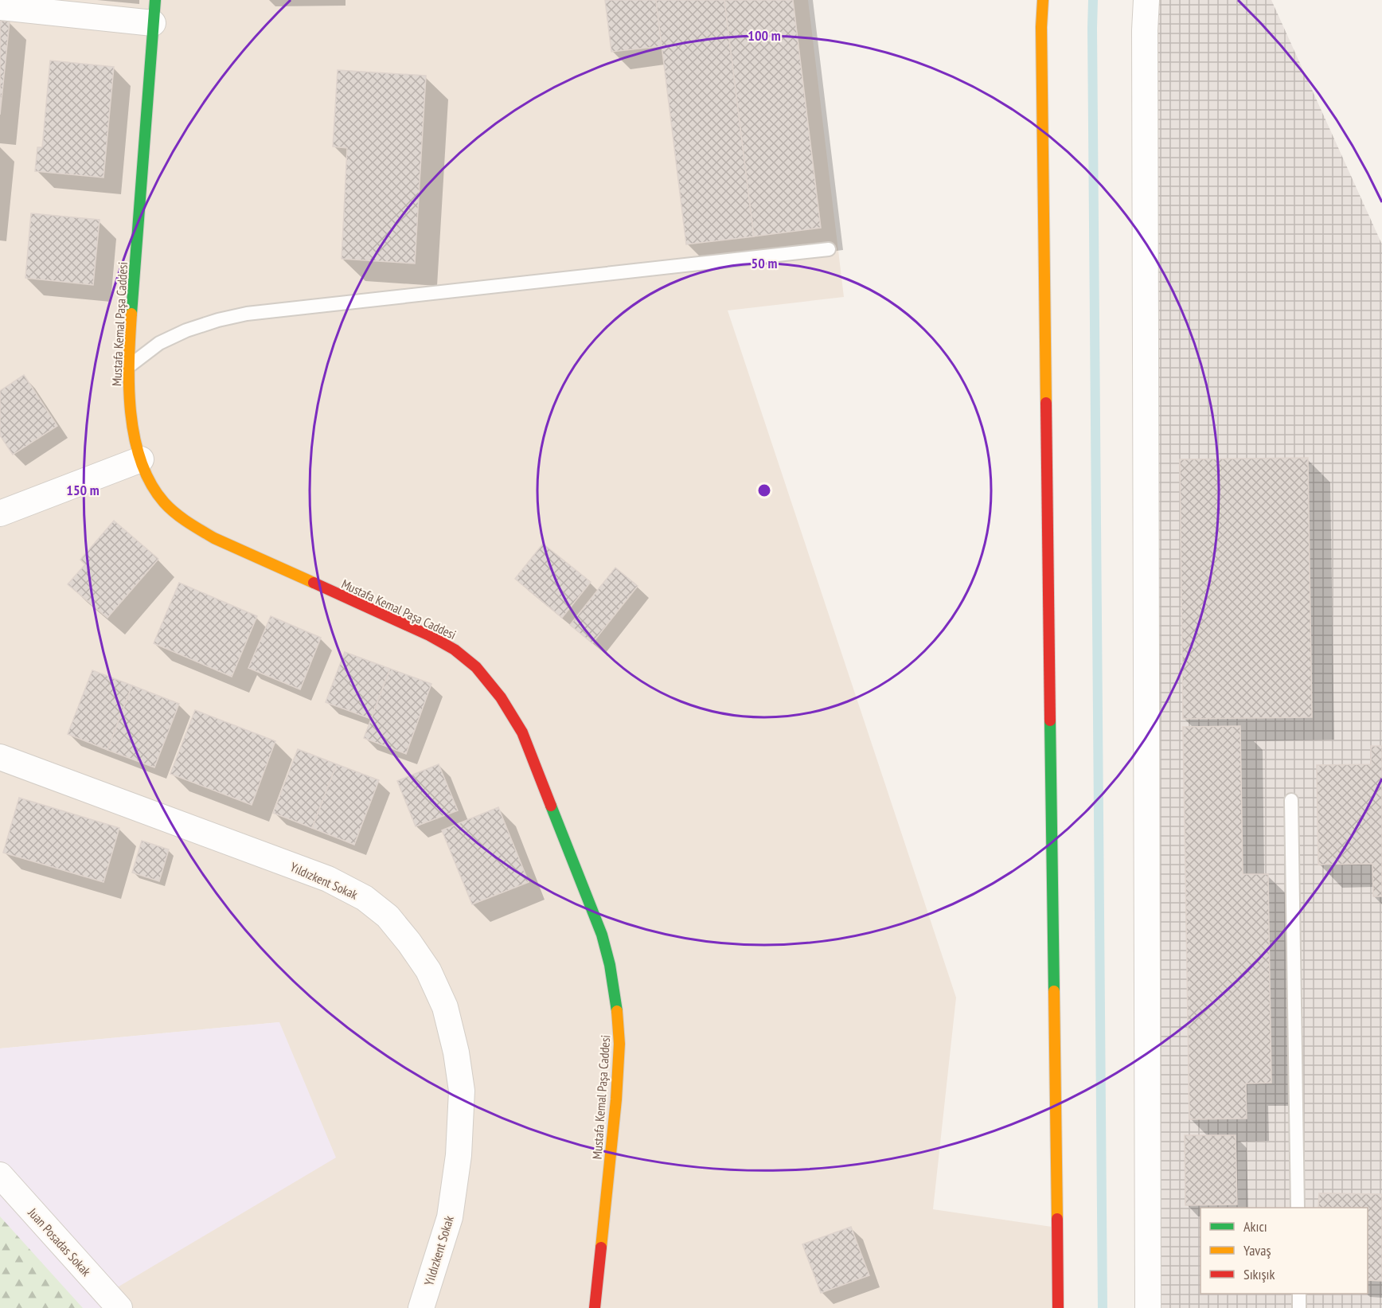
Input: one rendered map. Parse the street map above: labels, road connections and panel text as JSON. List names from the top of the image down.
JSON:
{
  "streets": {
    "street": ["Mustafa Kemal Paşa Caddesi", "Yıldızkent Sokak", "Juan Posadas Sokak"]
  },
  "legend": ["Akıcı", "Yavaş", "Sıkışık"],
  "rings": ["100 m", "50 m", "150 m"]
}
